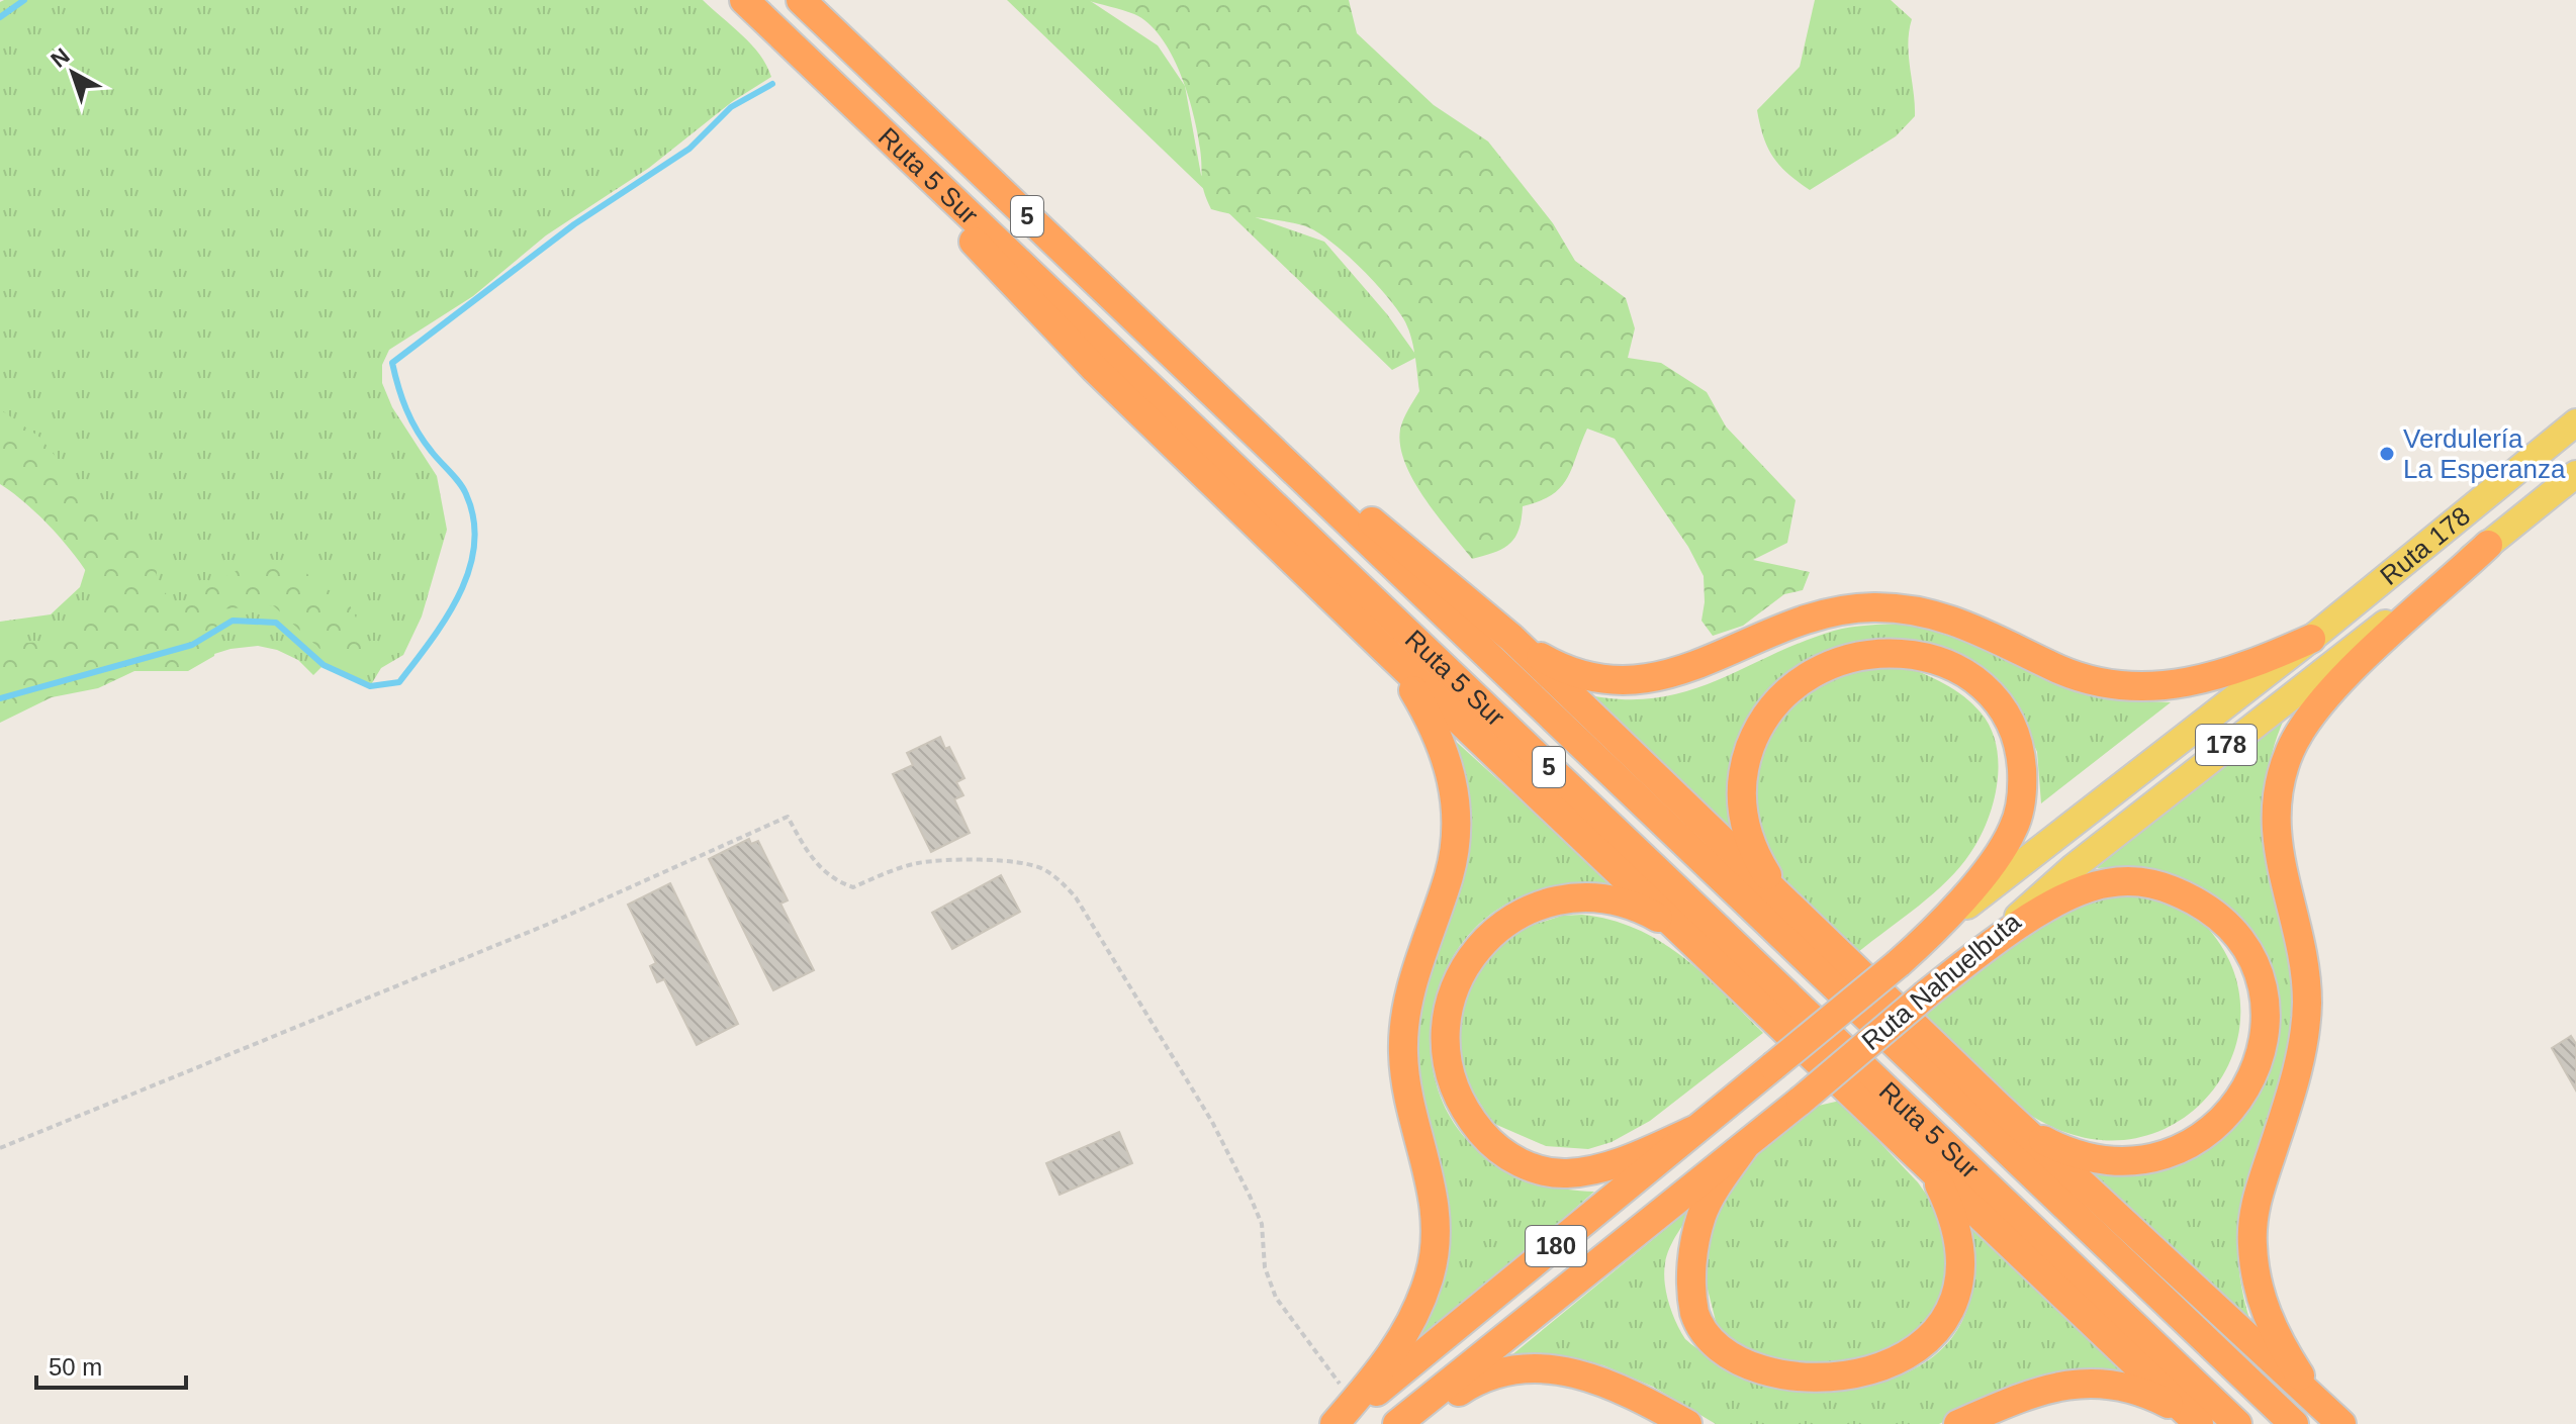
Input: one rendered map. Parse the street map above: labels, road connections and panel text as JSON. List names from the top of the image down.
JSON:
{
  "streets": {
    "highway": [
      "Ruta 5 Sur",
      "5",
      "178",
      "Ruta Nahuelbuta",
      "180"
    ],
    "main road": ["Ruta 178"]
  },
  "crossings": [
    ["Ruta 178", "Ruta Nahuelbuta"]
  ],
  "places": ["Verdulería La Esperanza"],
  "scale_bar": "50 m",
  "north": "top left"
}
